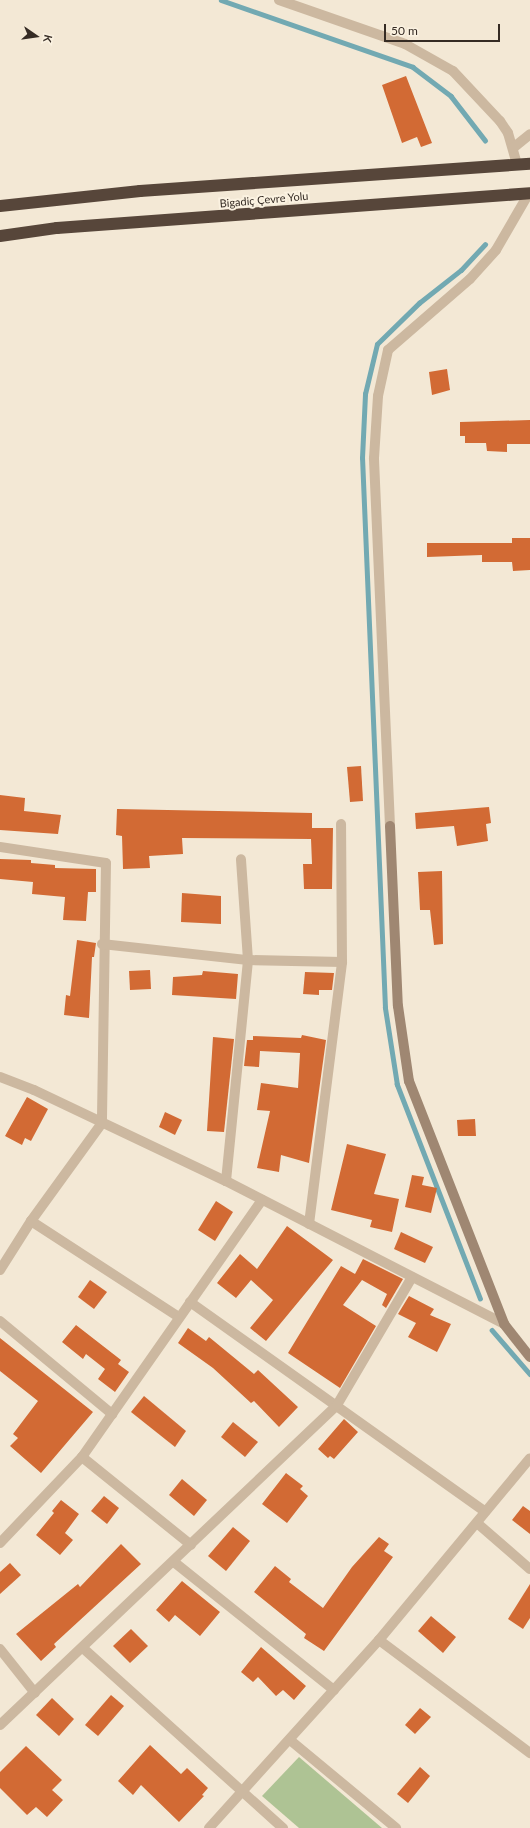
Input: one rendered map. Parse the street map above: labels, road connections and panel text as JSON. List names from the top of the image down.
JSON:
{
  "streets": {
    "highway": ["Bigadiç Çevre Yolu"]
  },
  "scale_bar": "50 m",
  "north": "right"
}
